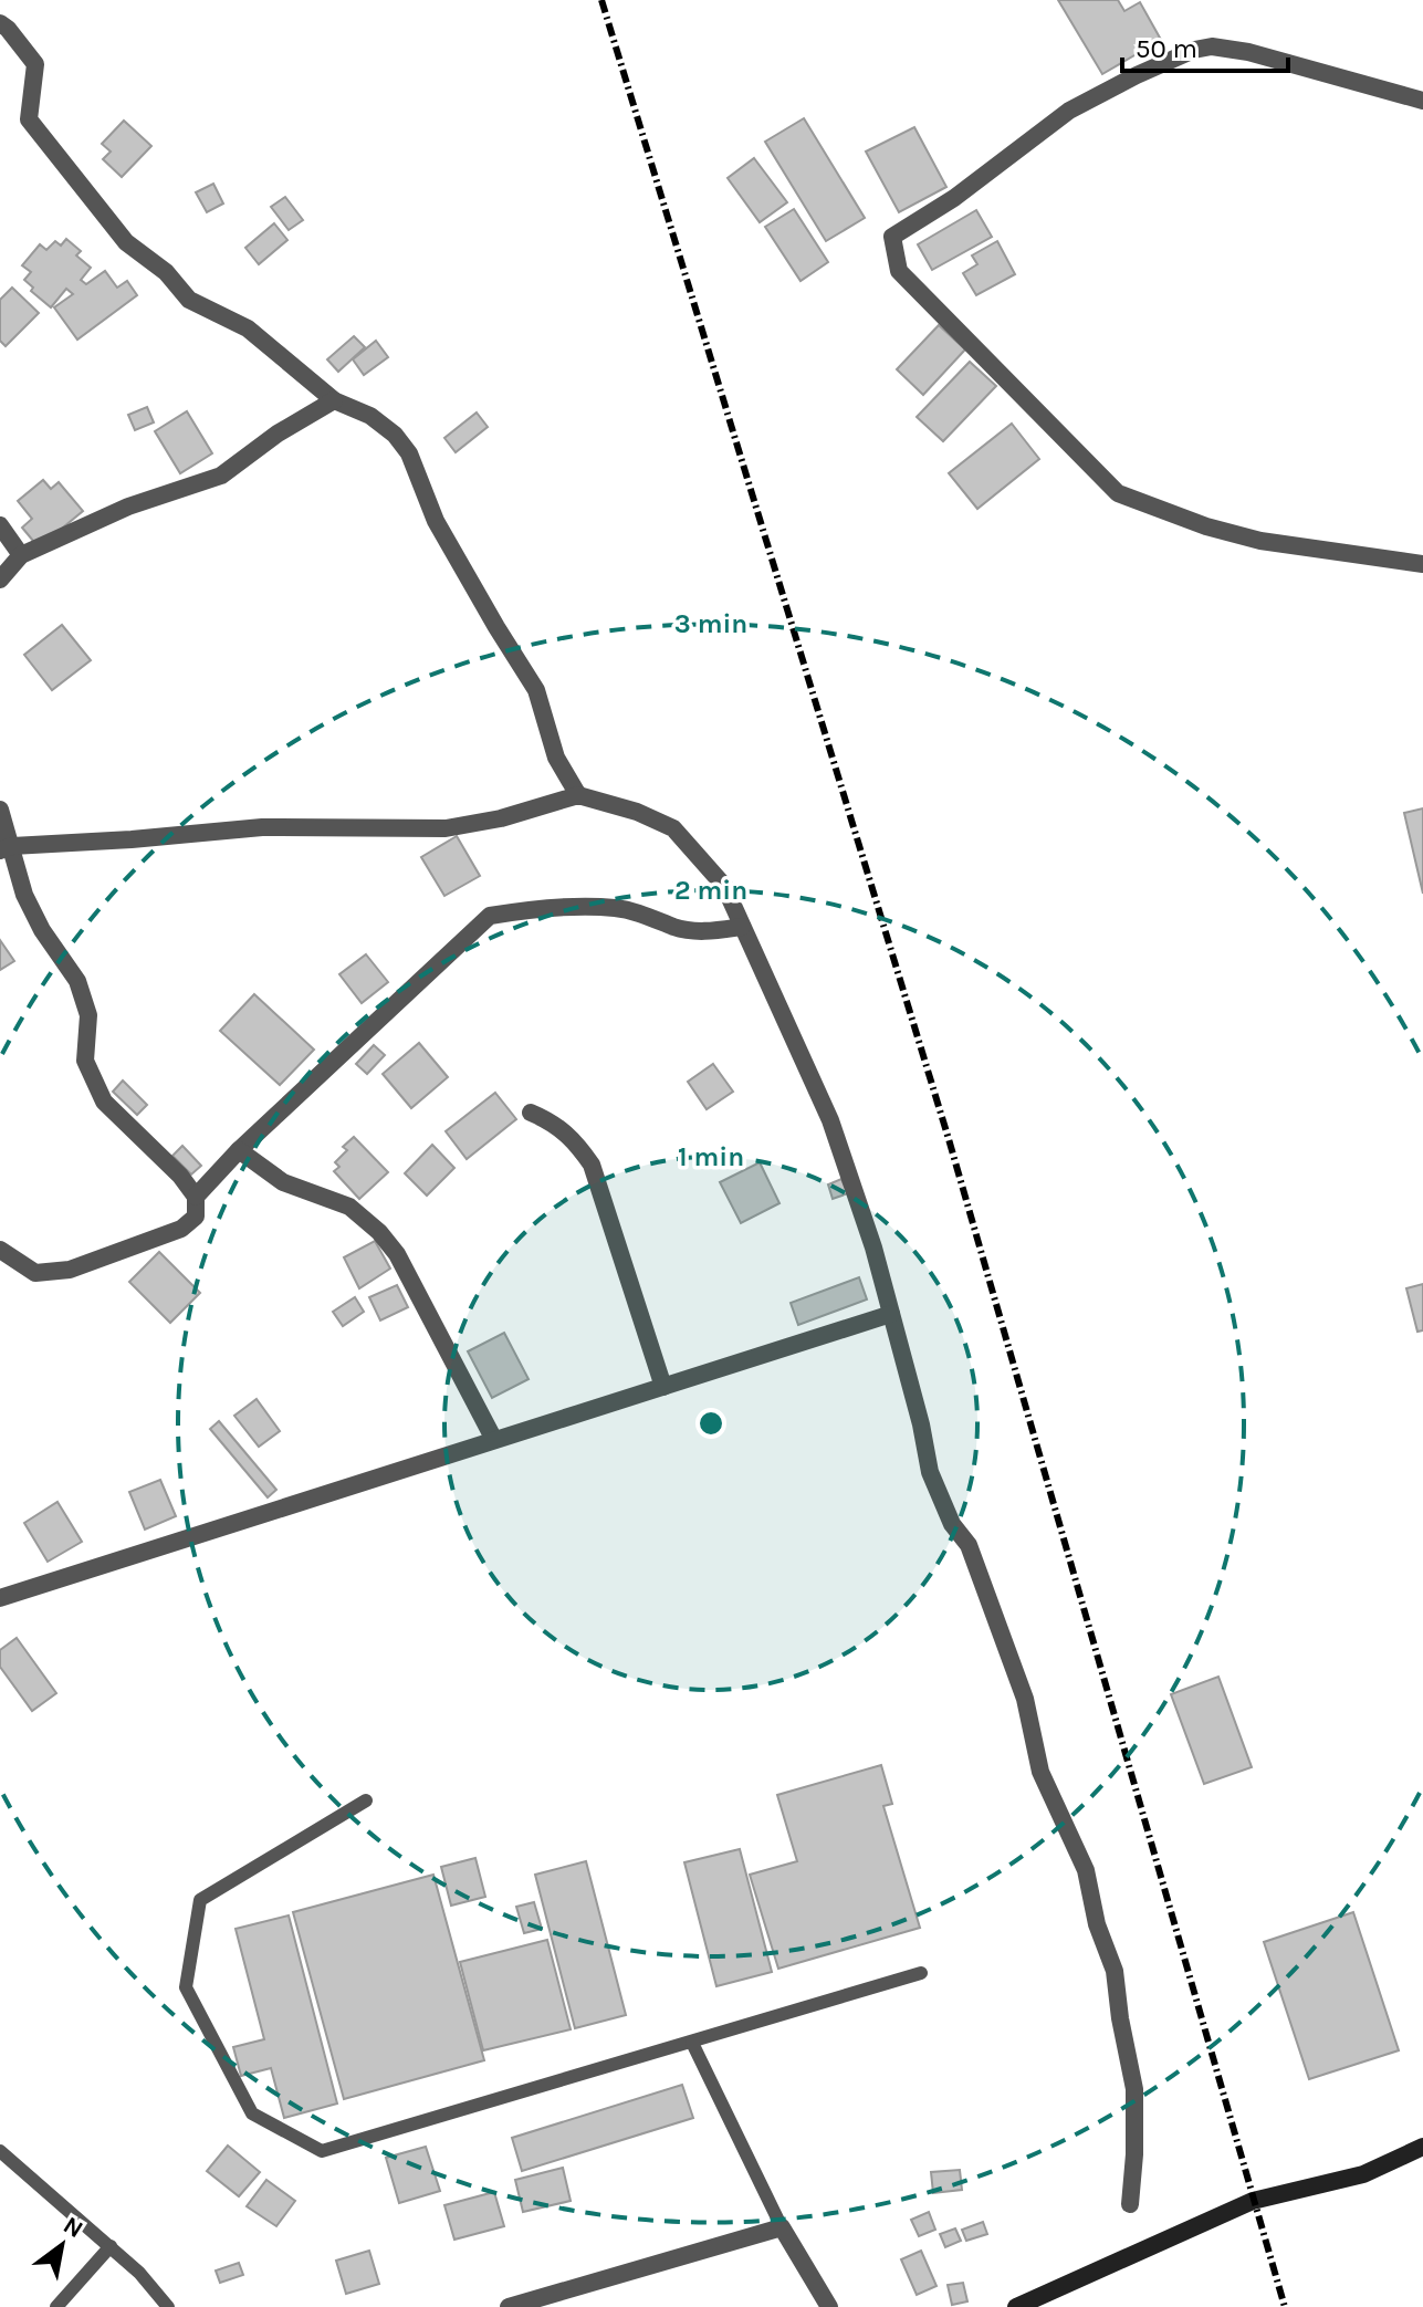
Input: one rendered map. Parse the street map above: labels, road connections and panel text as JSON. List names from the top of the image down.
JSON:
{
  "scale_bar": "50 m",
  "north": "top right",
  "rings": ["3 min", "2 min", "1 min"]
}
